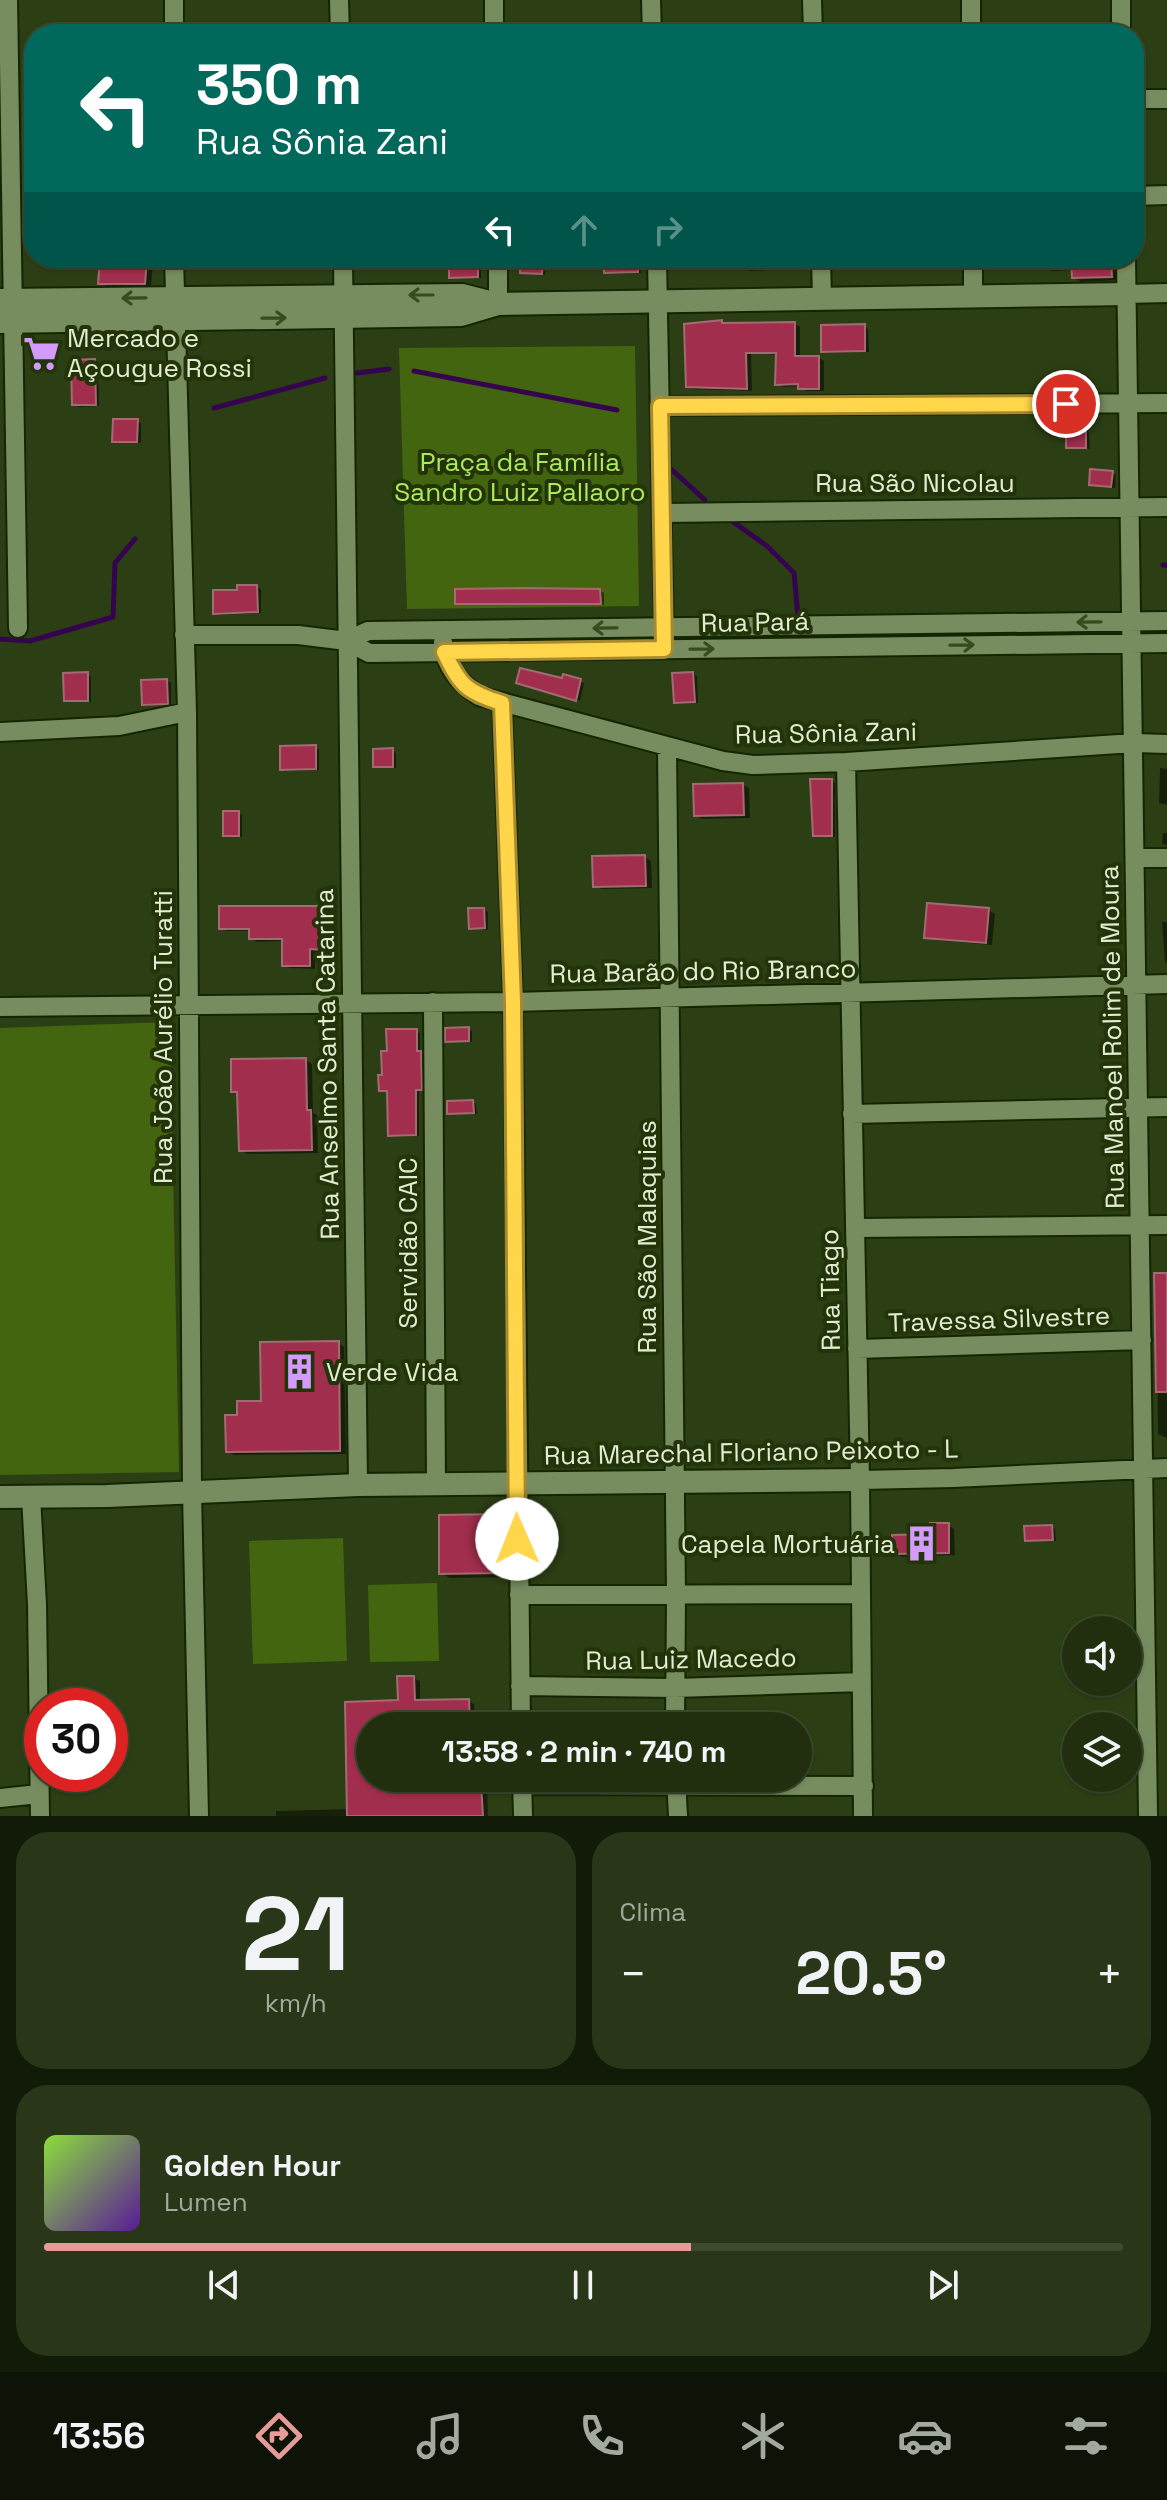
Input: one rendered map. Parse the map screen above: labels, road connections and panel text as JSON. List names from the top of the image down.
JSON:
{
  "streets": {
    "street": [
      "Rua São Nicolau",
      "Rua Pará",
      "Rua Sônia Zani",
      "Rua Barão do Rio Branco",
      "Rua João Aurélio Turatti",
      "Rua Manoel Rolim de Moura",
      "Rua Anselmo Santa Catarina",
      "Rua São Malaquias",
      "Servidão CAIC",
      "Rua Tiago",
      "Travessa Silvestre",
      "Rua Marechal Floriano Peixoto - L",
      "Rua Luiz Macedo"
    ]
  },
  "crossings": [
    ["Rua São Nicolau", "Rua Manoel Rolim de Moura"],
    ["Rua Pará", "Rua Sônia Zani"],
    ["Rua Pará", "Rua João Aurélio Turatti"],
    ["Rua Pará", "Rua Manoel Rolim de Moura"],
    ["Rua Pará", "Rua Anselmo Santa Catarina"],
    ["Rua Sônia Zani", "Rua Manoel Rolim de Moura"],
    ["Rua Sônia Zani", "Rua São Malaquias"],
    ["Rua Sônia Zani", "Rua Tiago"],
    ["Rua Barão do Rio Branco", "Rua João Aurélio Turatti"],
    ["Rua Barão do Rio Branco", "Rua Manoel Rolim de Moura"],
    ["Rua Barão do Rio Branco", "Rua Anselmo Santa Catarina"],
    ["Rua Barão do Rio Branco", "Rua São Malaquias"],
    ["Rua Barão do Rio Branco", "Servidão CAIC"],
    ["Rua Barão do Rio Branco", "Rua Tiago"],
    ["Rua João Aurélio Turatti", "Rua Marechal Floriano Peixoto - L"],
    ["Rua Manoel Rolim de Moura", "Travessa Silvestre"],
    ["Rua Manoel Rolim de Moura", "Rua Marechal Floriano Peixoto - L"],
    ["Rua Anselmo Santa Catarina", "Rua Marechal Floriano Peixoto - L"],
    ["Rua São Malaquias", "Rua Marechal Floriano Peixoto - L"],
    ["Rua São Malaquias", "Rua Luiz Macedo"],
    ["Servidão CAIC", "Rua Marechal Floriano Peixoto - L"],
    ["Rua Tiago", "Travessa Silvestre"],
    ["Rua Tiago", "Rua Marechal Floriano Peixoto - L"],
    ["Rua Tiago", "Rua Luiz Macedo"]
  ],
  "parks": ["Praça da Família Sandro Luiz Pallaoro"],
  "places": {
    "supermarket": ["Mercado e Açougue Rossi"],
    "building": ["Verde Vida", "Capela Mortuária"]
  },
  "page": {
    "turn": ["350 m", "Rua Sônia Zani"],
    "limit": "30",
    "trip": "13:58 · 2 min · 740 m",
    "tile": [
      ["21", "km/h"],
      "Clima"
    ],
    "heat": ["−", "20.5°", "+"],
    "song": ["Golden Hour", "Lumen"],
    "tabs": "13:56"
  }
}
